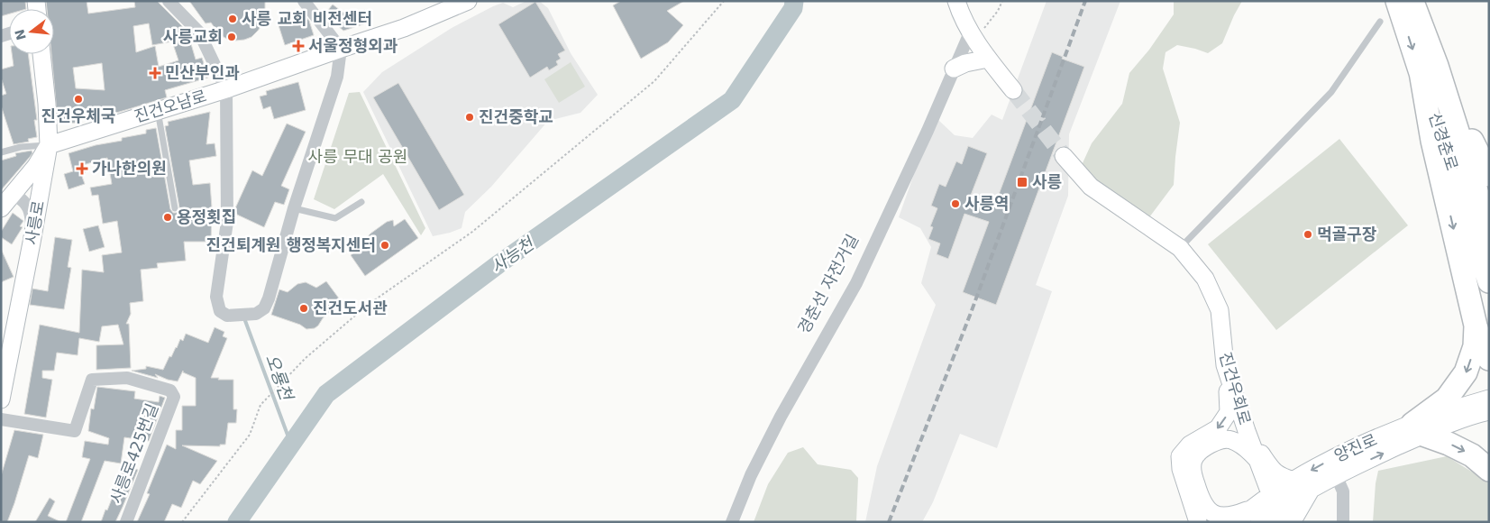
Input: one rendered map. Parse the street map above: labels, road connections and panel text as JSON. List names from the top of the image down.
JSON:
{
  "streets": {
    "highway": ["신경춘로"],
    "main road": [
      "진건오남로",
      "사릉로",
      "진건우회로",
      "양진로"
    ],
    "street": ["사릉로425번길"]
  },
  "crossings": [
    ["진건오남로", "사릉로"],
    ["진건우회로", "양진로"]
  ],
  "water": ["사능천", "오룡천"],
  "parks": ["사릉 무대 공원"],
  "places": {
    "other": [
      "사릉 교회 비전센터",
      "사릉교회",
      "진건우체국",
      "진건중학교",
      "사릉역",
      "용정횟집",
      "먹골구장",
      "진건퇴계원 행정복지센터",
      "진건도서관"
    ],
    "health": ["서울정형외과", "민산부인과", "가나한의원"],
    "transit": ["사릉"]
  },
  "north": "left"
}
